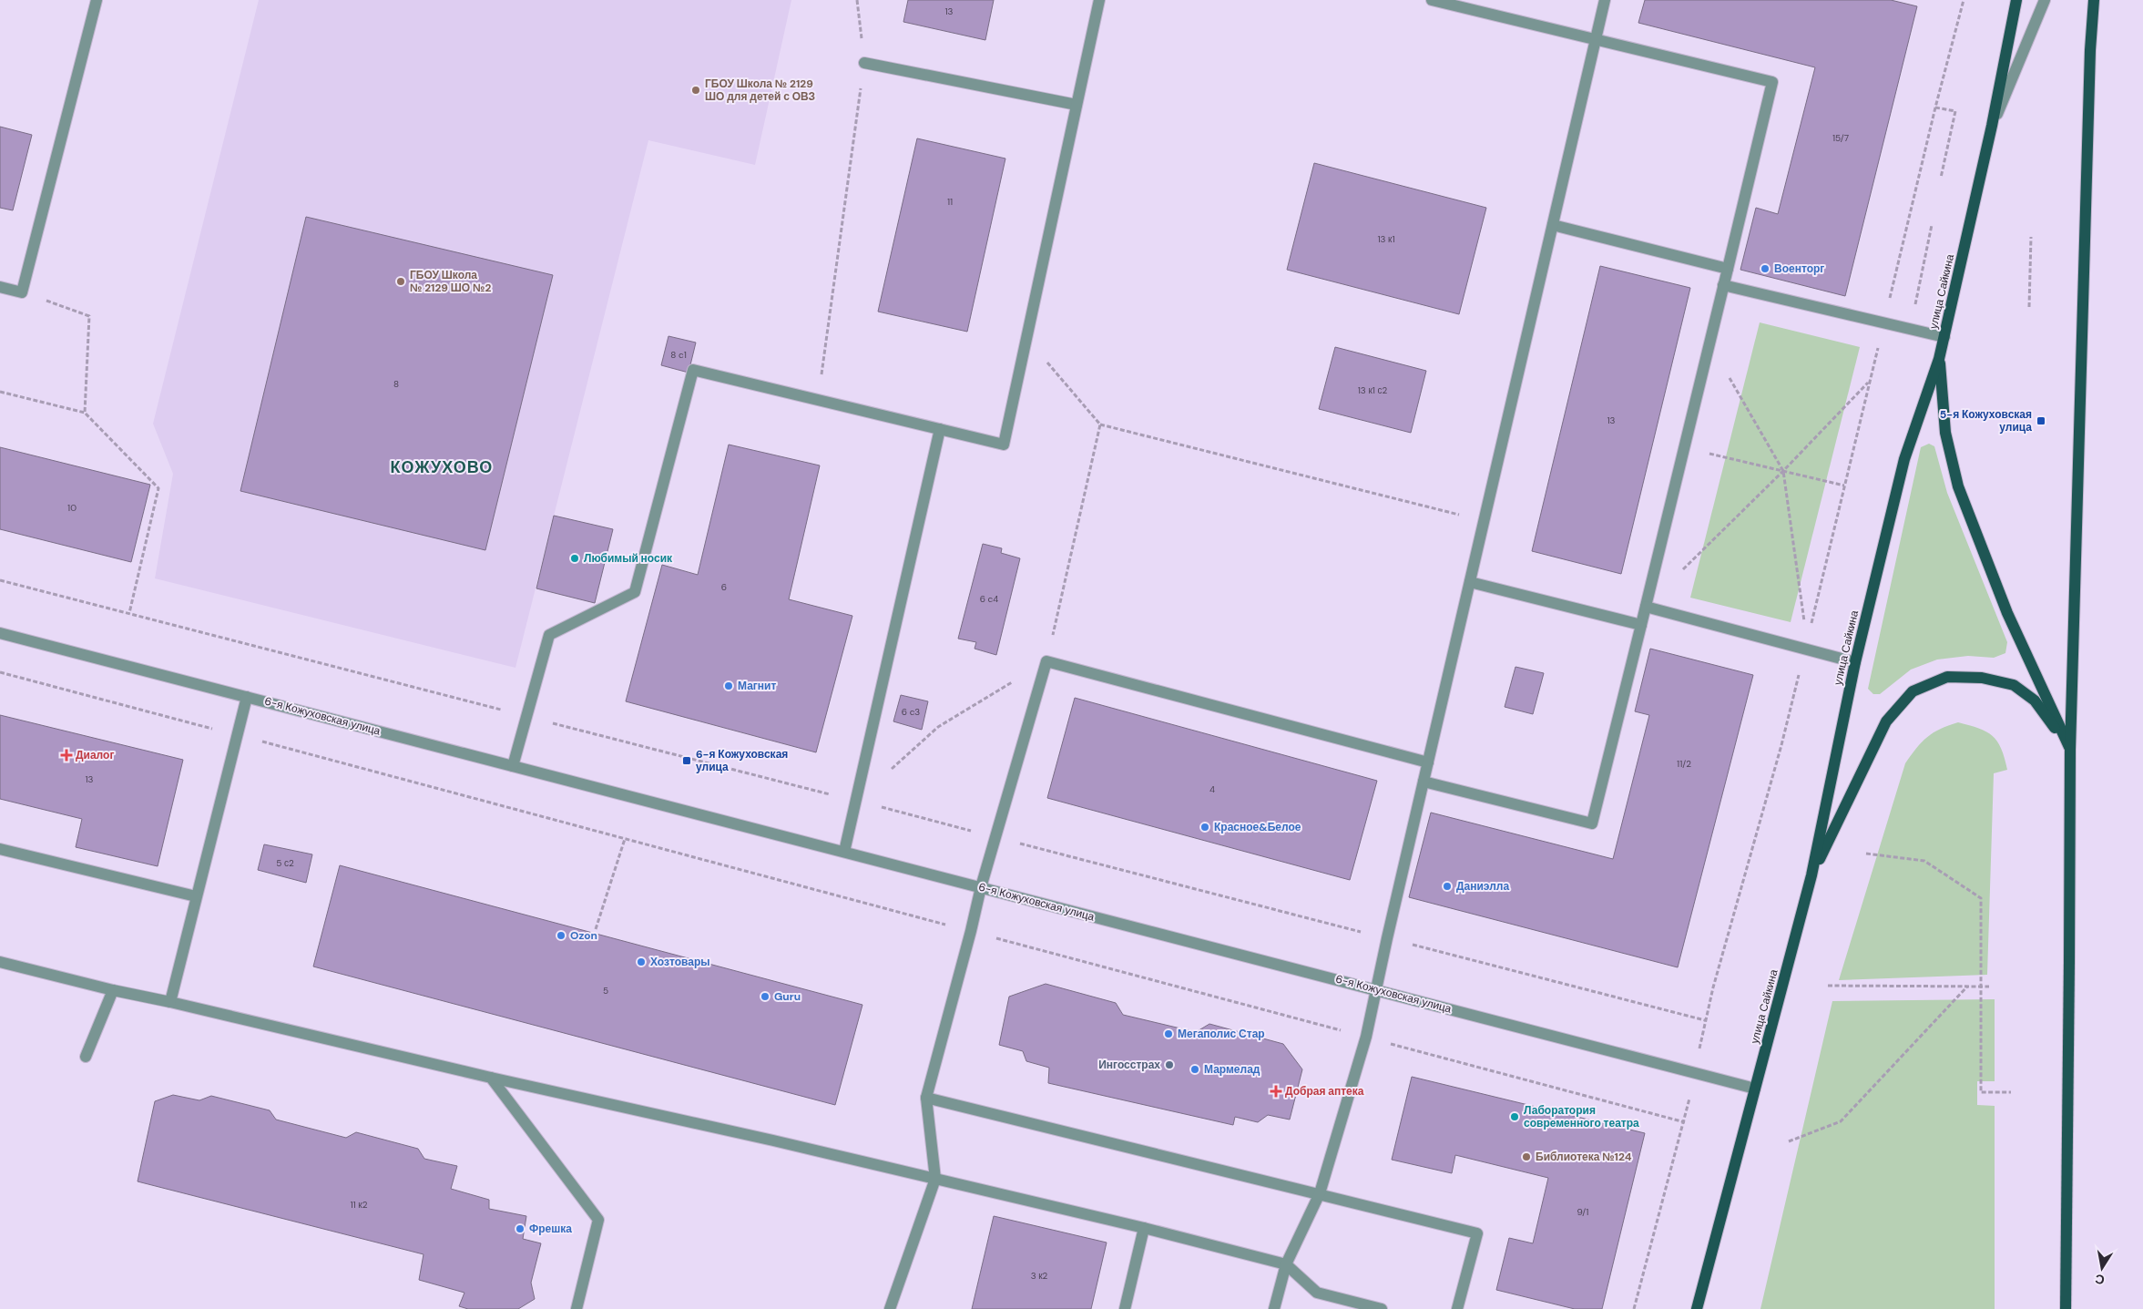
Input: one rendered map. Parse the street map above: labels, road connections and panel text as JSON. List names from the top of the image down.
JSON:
{
  "streets": {
    "main road": ["улица Сайкина"],
    "street": ["6-я Кожуховская улица"]
  },
  "crossings": [
    ["улица Сайкина", "6-я Кожуховская улица"]
  ],
  "districts": ["КОЖУХОВО"],
  "places": {
    "other": [
      "ГБОУ Школа № 2129 ШО для детей с ОВЗ",
      "Военторг",
      "ГБОУ Школа № 2129 ШО №2",
      "Любимый носик",
      "Магнит",
      "Красное&Белое",
      "Даниэлла",
      "Ozon",
      "Хозтовары",
      "Guru",
      "Мегаполис Стар",
      "Ингосстрах",
      "Мармелад",
      "Лаборатория современного театра",
      "Библиотека №124",
      "Фрешка"
    ],
    "transit": ["5-я Кожуховская улица", "6-я Кожуховская улица"],
    "health": ["Диалог", "Добрая аптека"]
  },
  "house_numbers": [
    "13",
    "15/7",
    "11",
    "13 к1",
    "8 c1",
    "8",
    "13 к1 с2",
    "13",
    "10",
    "6",
    "6 c4",
    "6 c3",
    "11/2",
    "13",
    "4",
    "5 с2",
    "5",
    "11 к2",
    "9/1",
    "3 к2"
  ],
  "north": "bottom"
}
